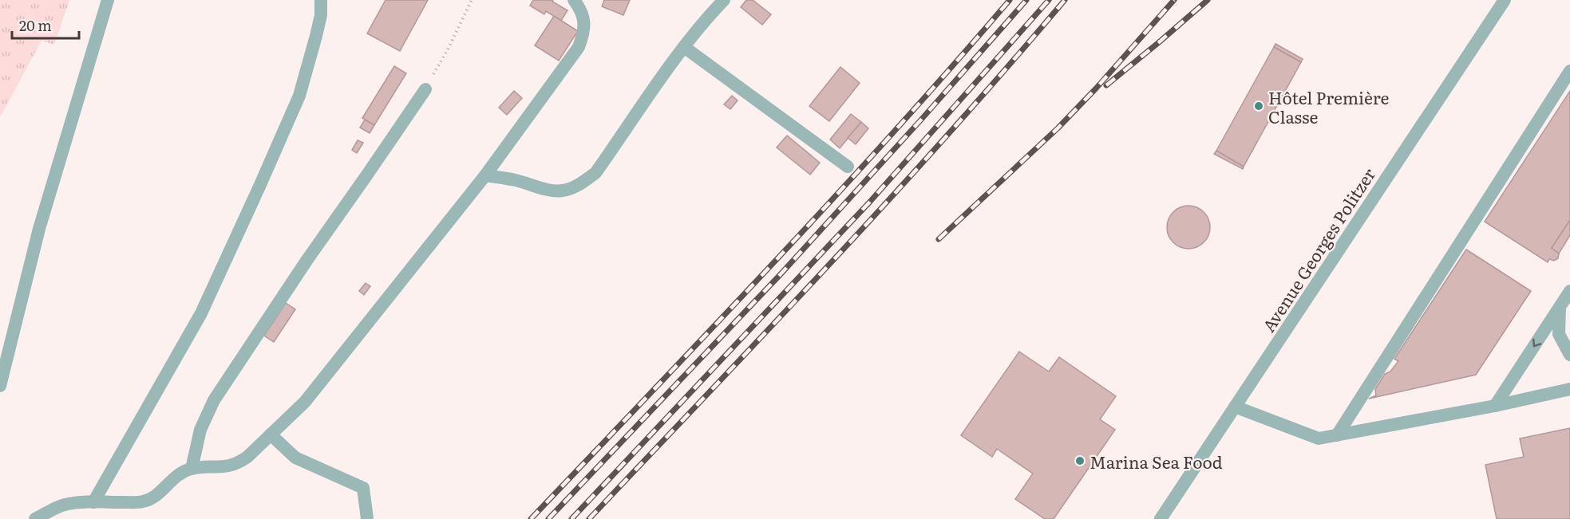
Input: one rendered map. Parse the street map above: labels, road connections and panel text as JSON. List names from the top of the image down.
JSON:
{
  "streets": {
    "street": ["Avenue Georges Politzer"]
  },
  "places": ["Hôtel Première Classe", "Marina Sea Food"],
  "scale_bar": "20 m"
}
